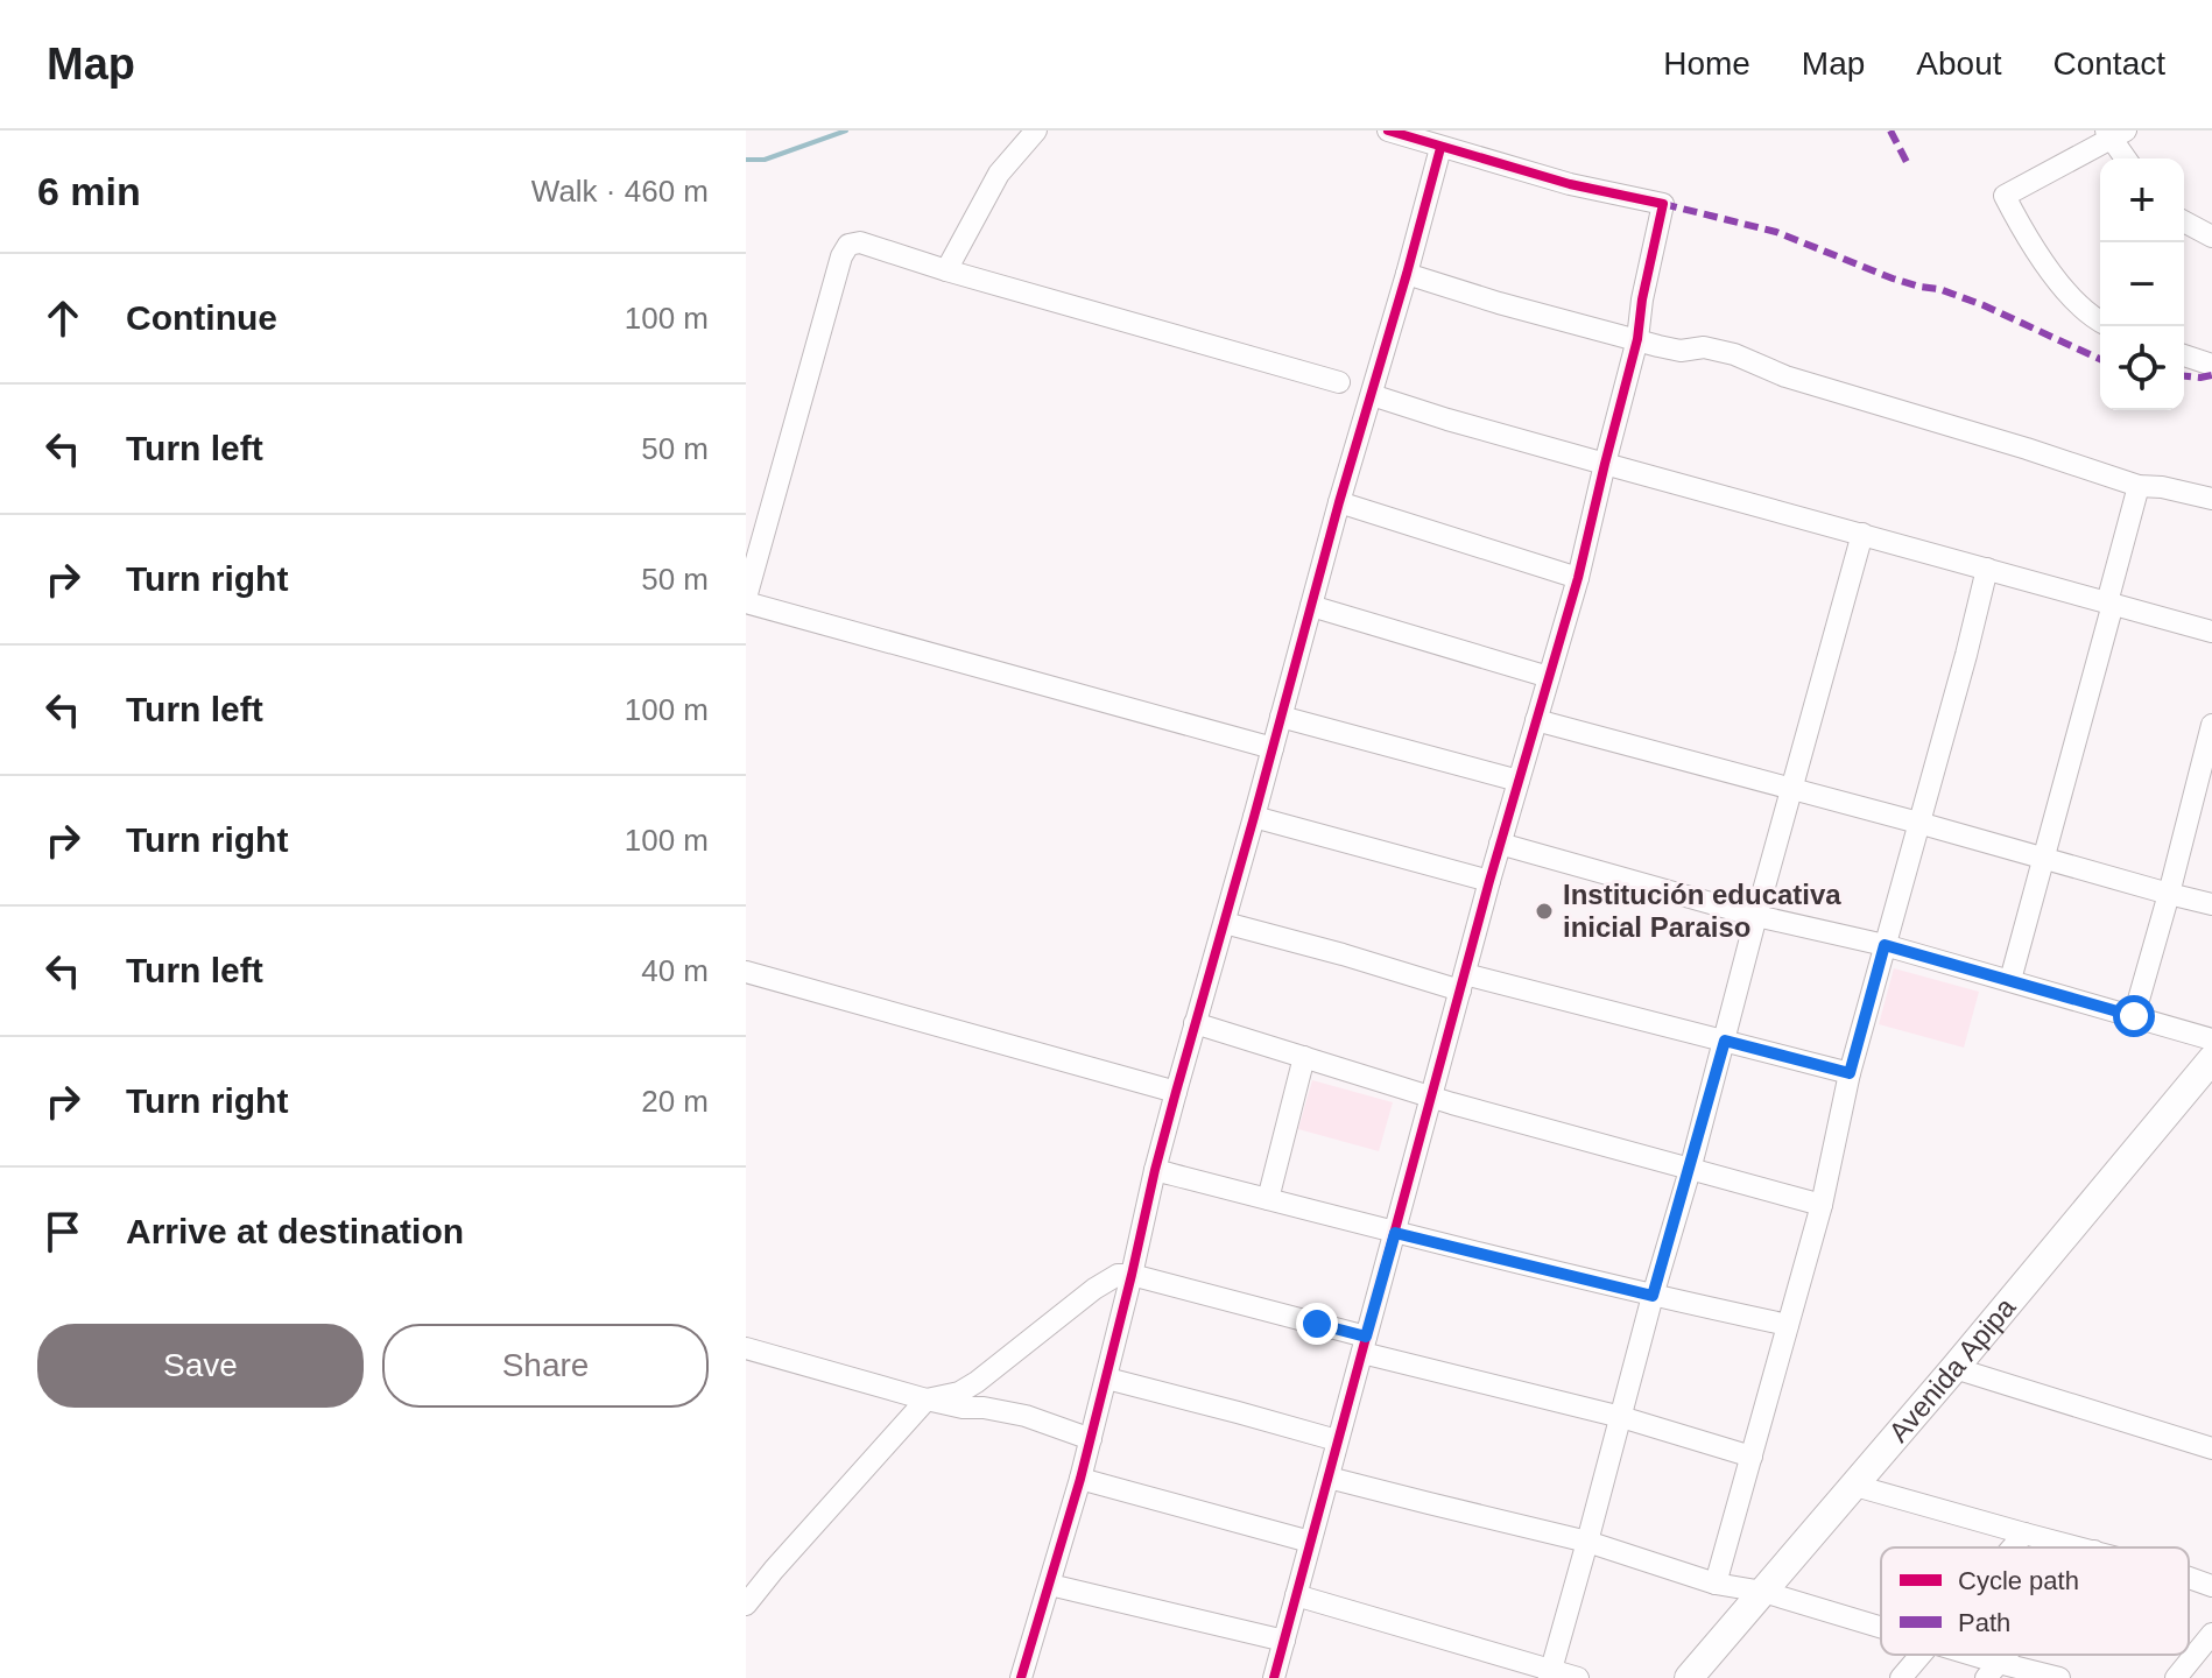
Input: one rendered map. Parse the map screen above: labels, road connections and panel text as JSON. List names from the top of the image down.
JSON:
{
  "streets": {
    "street": ["Avenida Apipa"]
  },
  "places": ["Institución educativa inicial Paraiso"],
  "legend": ["Cycle path", "Path"],
  "page": {
    "header": "Map",
    "nav": [
      "Home",
      "Map",
      "About",
      "Contact"
    ],
    "heading": ["6 min", "Walk · 460 m"],
    "map_buttons": ["+", "−"],
    "list": [
      ["Continue", "100 m"],
      ["Turn left", "50 m"],
      ["Turn right", "50 m"],
      ["Turn left", "100 m"],
      ["Turn right", "100 m"],
      ["Turn left", "40 m"],
      ["Turn right", "20 m"],
      "Arrive at destination"
    ],
    "buttons": ["Save", "Share"]
  }
}
